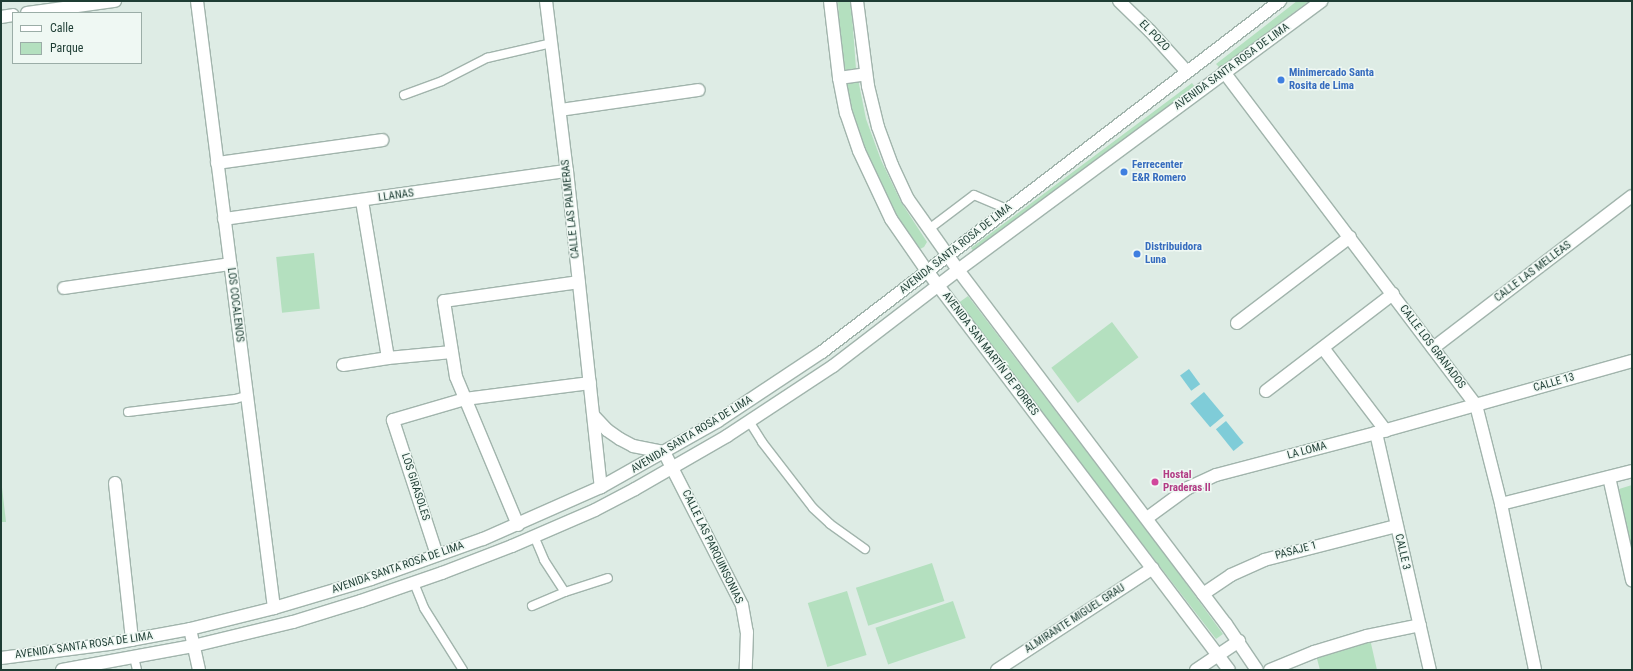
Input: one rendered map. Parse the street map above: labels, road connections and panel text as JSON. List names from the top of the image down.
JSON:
{
  "streets": {
    "street": [
      "EL POZO",
      "AVENIDA SANTA ROSA DE LIMA",
      "LLANAS",
      "CALLE LAS PALMERAS",
      "CALLE LAS MELLEAS",
      "LOS COCALENOS",
      "CALLE LOS GRANADOS",
      "AVENIDA SAN MARTÍN DE PORRES",
      "CALLE 13",
      "LA LOMA",
      "LOS GIRASOLES",
      "CALLE LAS PARQUINSONIAS",
      "PASAJE 1",
      "CALLE 3",
      "ALMIRANTE MIGUEL GRAU"
    ]
  },
  "crossings": [
    ["EL POZO", "AVENIDA SANTA ROSA DE LIMA"],
    ["AVENIDA SANTA ROSA DE LIMA", "CALLE LAS PALMERAS"],
    ["AVENIDA SANTA ROSA DE LIMA", "LOS COCALENOS"],
    ["AVENIDA SANTA ROSA DE LIMA", "CALLE LOS GRANADOS"],
    ["AVENIDA SANTA ROSA DE LIMA", "AVENIDA SAN MARTÍN DE PORRES"],
    ["AVENIDA SANTA ROSA DE LIMA", "LOS GIRASOLES"],
    ["AVENIDA SANTA ROSA DE LIMA", "CALLE LAS PARQUINSONIAS"],
    ["LLANAS", "CALLE LAS PALMERAS"],
    ["LLANAS", "LOS COCALENOS"],
    ["CALLE LAS MELLEAS", "CALLE LOS GRANADOS"],
    ["CALLE LOS GRANADOS", "CALLE 13"],
    ["CALLE LOS GRANADOS", "LA LOMA"],
    ["AVENIDA SAN MARTÍN DE PORRES", "ALMIRANTE MIGUEL GRAU"],
    ["CALLE 13", "LA LOMA"],
    ["LA LOMA", "CALLE 3"],
    ["PASAJE 1", "CALLE 3"]
  ],
  "places": [
    "Minimercado Santa Rosita de Lima",
    "Ferrecenter E&R Romero",
    "Distribuidora Luna",
    "Hostal Praderas II"
  ],
  "legend": ["Calle", "Parque"]
}
